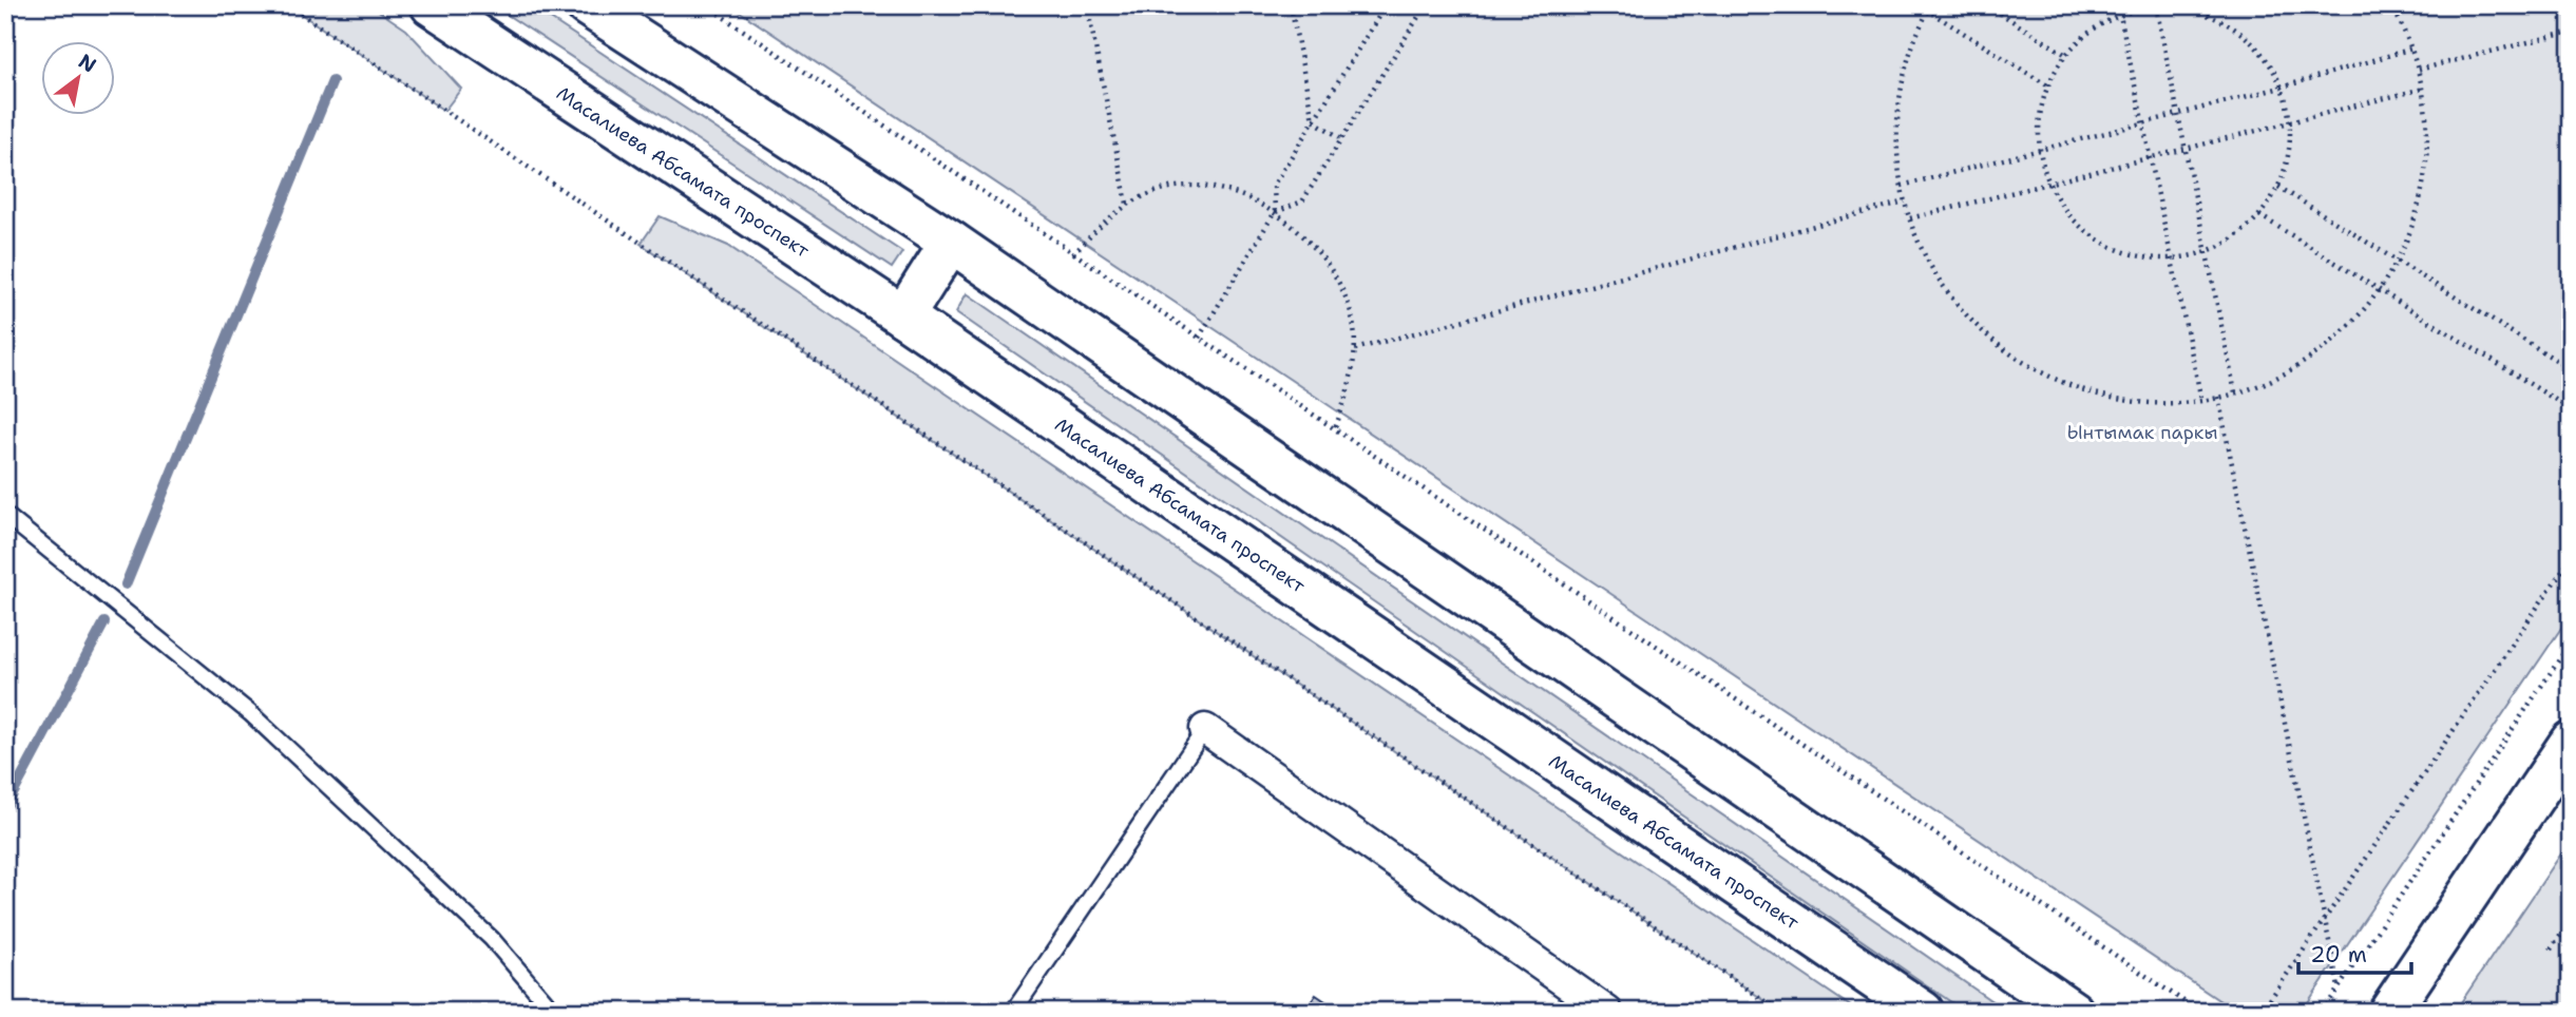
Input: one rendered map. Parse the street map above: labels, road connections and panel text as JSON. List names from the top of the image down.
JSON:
{
  "streets": {
    "main road": ["Масалиева Абсамата проспект"]
  },
  "parks": ["Ынтымак паркы"],
  "scale_bar": "20 m",
  "north": "top right"
}
